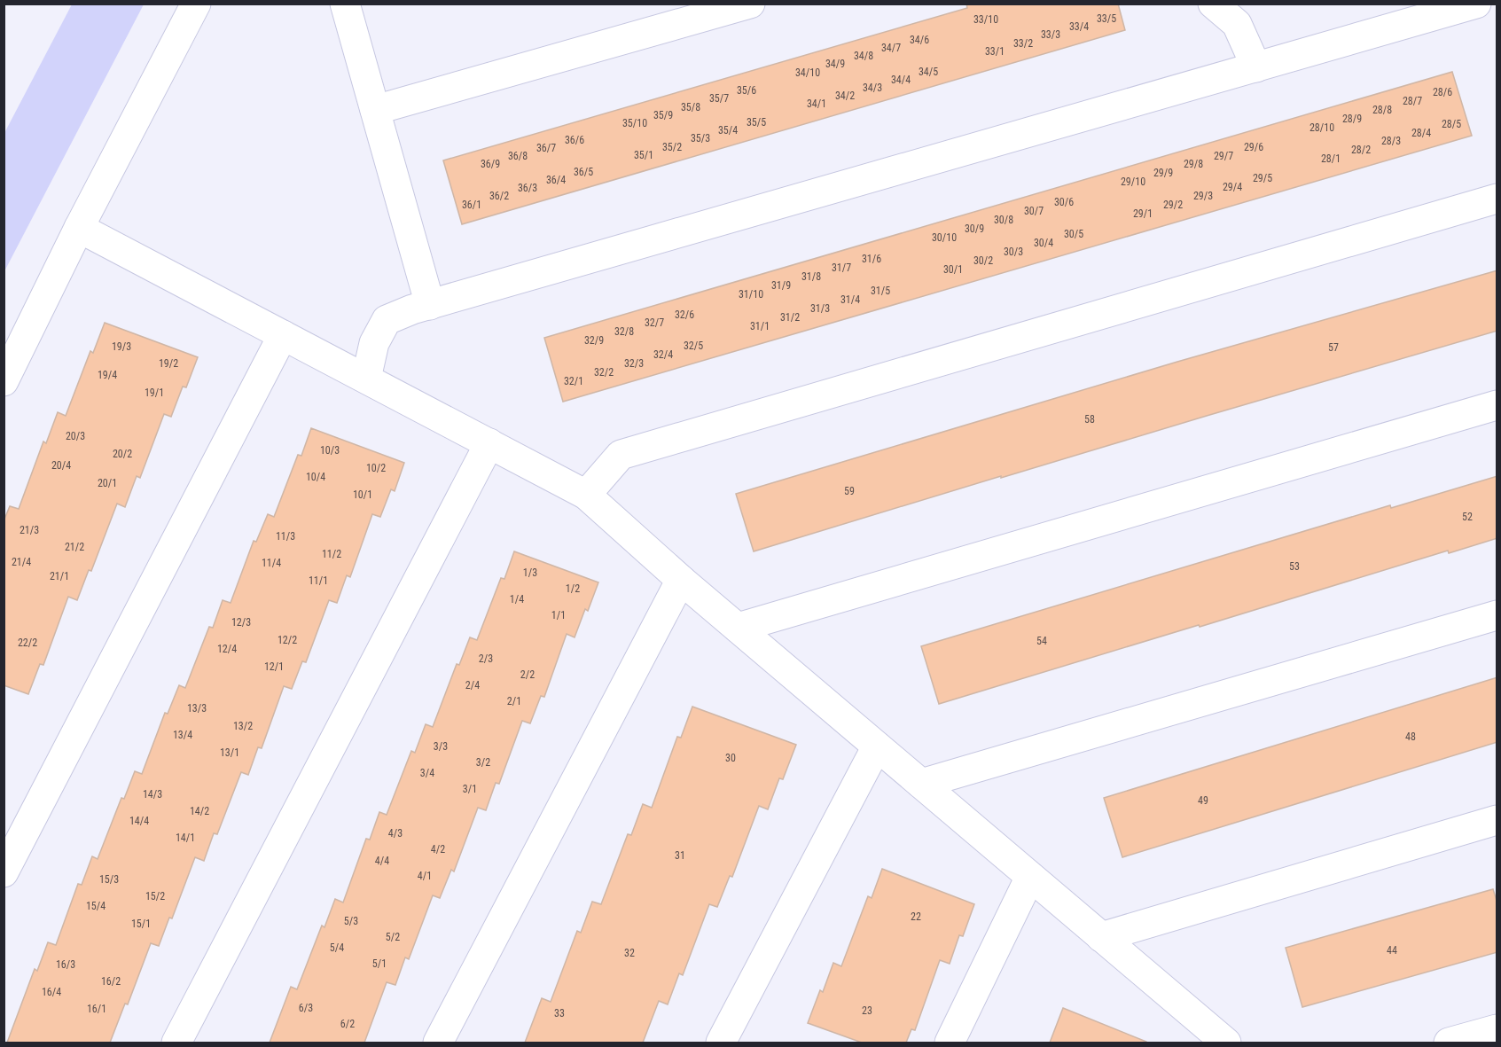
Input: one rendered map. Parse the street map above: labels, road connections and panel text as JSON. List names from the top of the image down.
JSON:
{
  "house_numbers": [
    "33/5",
    "33/10",
    "33/4",
    "33/3",
    "34/6",
    "33/2",
    "34/7",
    "33/1",
    "34/8",
    "34/9",
    "34/5",
    "34/10",
    "34/4",
    "34/3",
    "35/6",
    "28/6",
    "34/2",
    "35/7",
    "28/7",
    "34/1",
    "35/8",
    "28/8",
    "35/9",
    "28/9",
    "35/5",
    "35/10",
    "28/5",
    "28/10",
    "35/4",
    "28/4",
    "35/3",
    "36/6",
    "28/3",
    "35/2",
    "29/6",
    "36/7",
    "28/2",
    "35/1",
    "36/8",
    "29/7",
    "28/1",
    "36/9",
    "29/8",
    "36/5",
    "29/9",
    "29/5",
    "36/4",
    "29/10",
    "29/4",
    "36/3",
    "36/2",
    "29/3",
    "30/6",
    "36/1",
    "29/2",
    "30/7",
    "29/1",
    "30/8",
    "30/9",
    "30/5",
    "30/10",
    "30/4",
    "30/3",
    "31/6",
    "30/2",
    "31/7",
    "30/1",
    "31/8",
    "31/9",
    "31/5",
    "31/10",
    "31/4",
    "31/3",
    "32/6",
    "31/2",
    "32/7",
    "31/1",
    "32/8",
    "32/9",
    "32/5",
    "19/3",
    "57",
    "32/4",
    "19/2",
    "32/3",
    "32/2",
    "19/4",
    "32/1",
    "19/1",
    "58",
    "20/3",
    "10/3",
    "20/2",
    "20/4",
    "10/2",
    "10/4",
    "20/1",
    "59",
    "10/1",
    "52",
    "21/3",
    "11/3",
    "21/2",
    "11/2",
    "21/4",
    "11/4",
    "53",
    "1/3",
    "21/1",
    "11/1",
    "1/2",
    "1/4",
    "1/1",
    "12/3",
    "12/2",
    "54",
    "22/2",
    "12/4",
    "2/3",
    "12/1",
    "2/2",
    "2/4",
    "2/1",
    "13/3",
    "13/2",
    "13/4",
    "48",
    "3/3",
    "13/1",
    "30",
    "3/2",
    "3/4",
    "3/1",
    "14/3",
    "49",
    "14/2",
    "14/4",
    "4/3",
    "14/1",
    "4/2",
    "31",
    "4/4",
    "4/1",
    "15/3",
    "15/2",
    "15/4",
    "22",
    "5/3",
    "15/1",
    "5/2",
    "5/4",
    "44",
    "32",
    "5/1",
    "16/3",
    "16/2",
    "16/4",
    "6/3",
    "16/1",
    "23",
    "33",
    "6/2"
  ]
}
